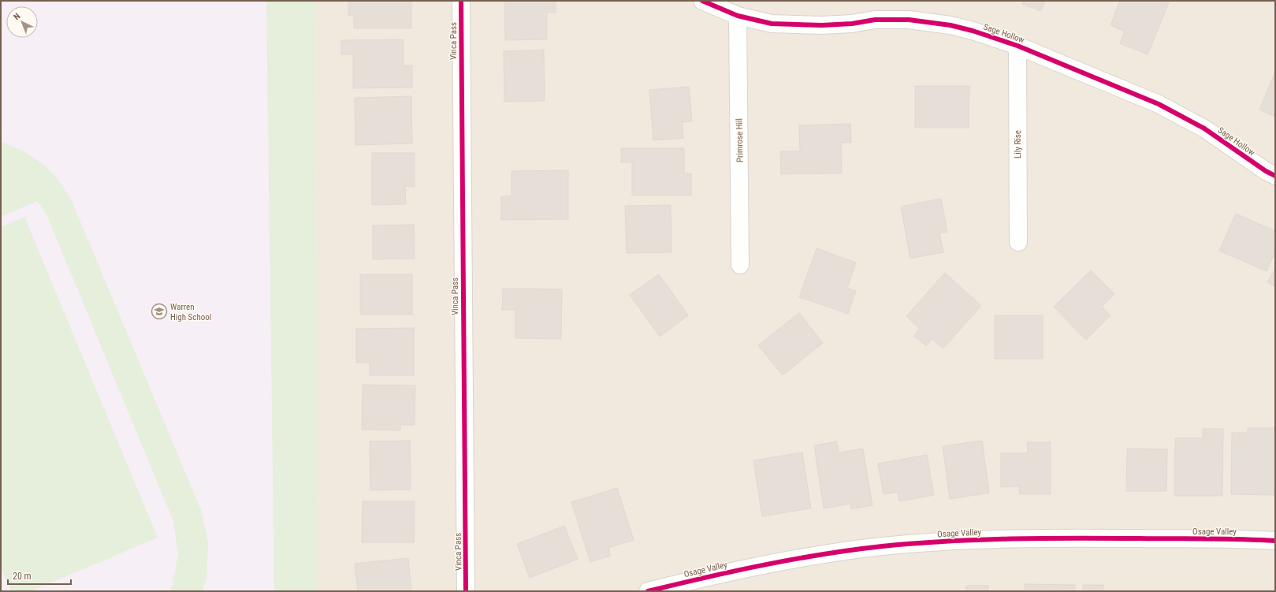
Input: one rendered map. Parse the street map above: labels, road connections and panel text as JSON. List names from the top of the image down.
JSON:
{
  "streets": {
    "street": [
      "Sage Hollow",
      "Vinca Pass",
      "Primrose Hill",
      "Lily Rise",
      "Osage Valley"
    ]
  },
  "crossings": [
    ["Sage Hollow", "Primrose Hill"],
    ["Sage Hollow", "Lily Rise"]
  ],
  "places": {
    "school or university": ["Warren High School"]
  },
  "scale_bar": "20 m",
  "north": "top left"
}
